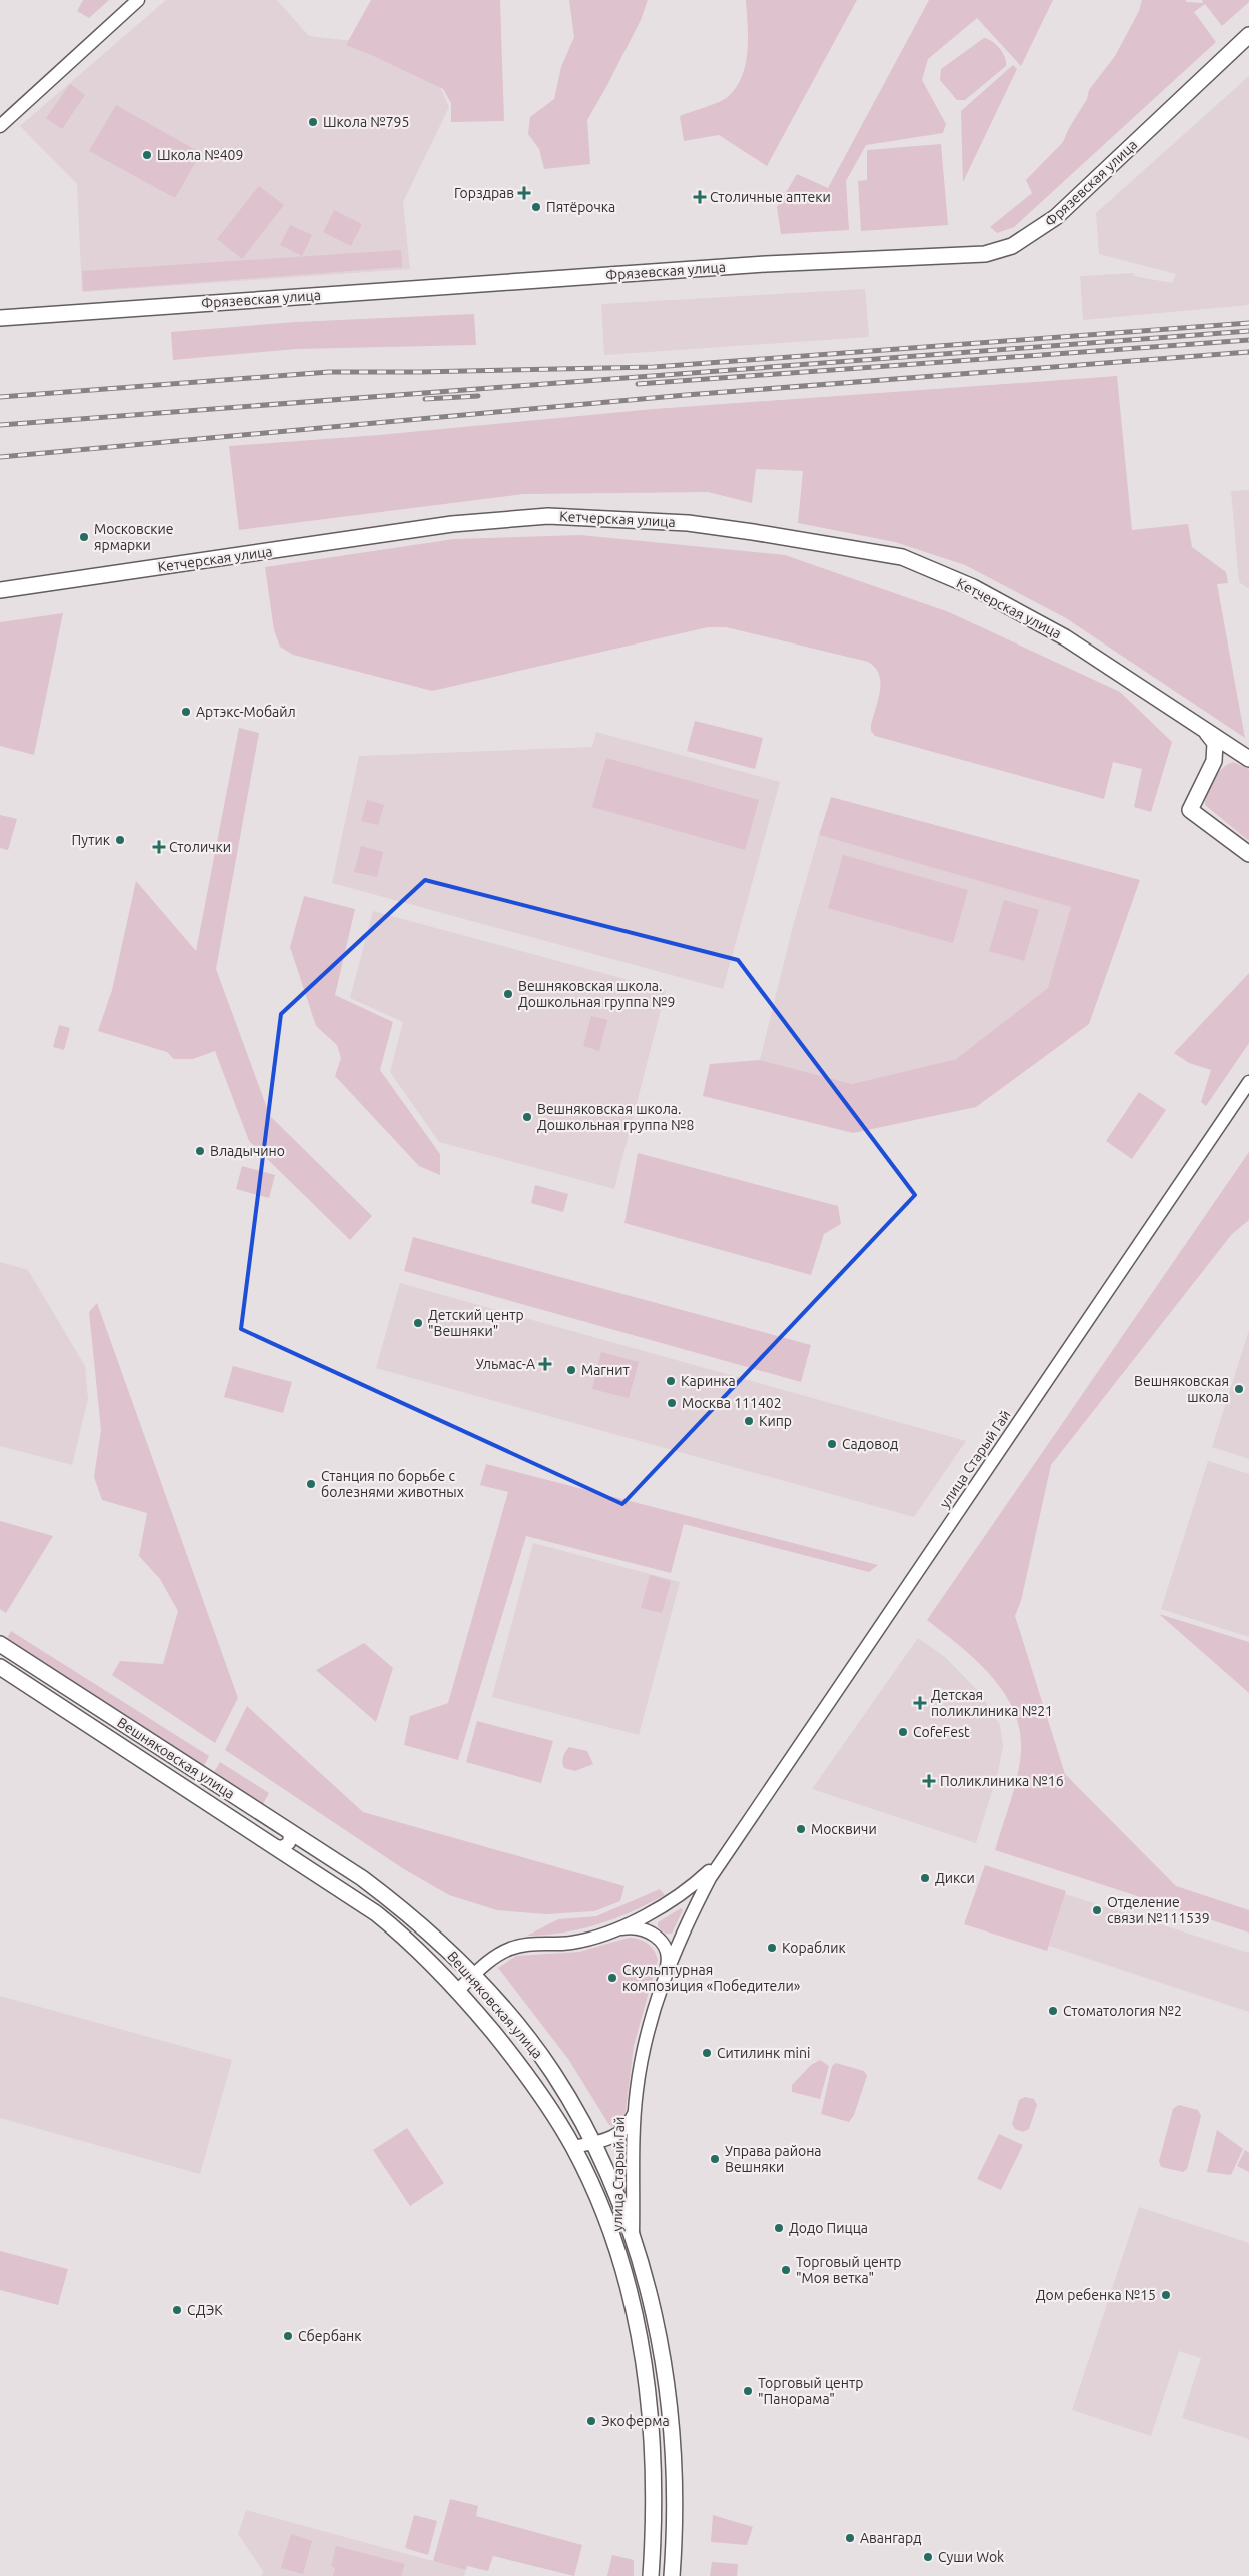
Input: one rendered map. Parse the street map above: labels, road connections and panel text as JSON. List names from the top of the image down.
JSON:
{
  "streets": {
    "main road": ["Фрязевская улица", "Кетчерская улица", "Вешняковская улица"],
    "street": ["улица Старый Гай"]
  },
  "crossings": [
    ["улица Старый Гай", "Вешняковская улица"]
  ],
  "places": {
    "other": [
      "Школа №795",
      "Школа №409",
      "Пятёрочка",
      "Московские ярмарки",
      "Артэкс-Мобайл",
      "Путик",
      "Вешняковская школа. Дошкольная группа №9",
      "Вешняковская школа. Дошкольная группа №8",
      "Владычино",
      "Детский центр \"Вешняки\"",
      "Магнит",
      "Каринка",
      "Вешняковская школа",
      "Москва 111402",
      "Кипр",
      "Садовод",
      "Станция по борьбе с болезнями животных",
      "CofeFest",
      "Москвичи",
      "Дикси",
      "Отделение связи №111539",
      "Кораблик",
      "Скульптурная композиция «Победители»",
      "Стоматология №2",
      "Ситилинк mini",
      "Управа района Вешняки",
      "Додо Пицца",
      "Торговый центр \"Моя ветка\"",
      "Дом ребенка №15",
      "СДЭК",
      "Сбербанк",
      "Торговый центр \"Панорама\"",
      "Экоферма",
      "Авангард",
      "Суши Wok"
    ],
    "health": [
      "Горздрав",
      "Столичные аптеки",
      "Столички",
      "Ульмас-А",
      "Детская поликлиника №21",
      "Поликлиника №16"
    ]
  }
}
